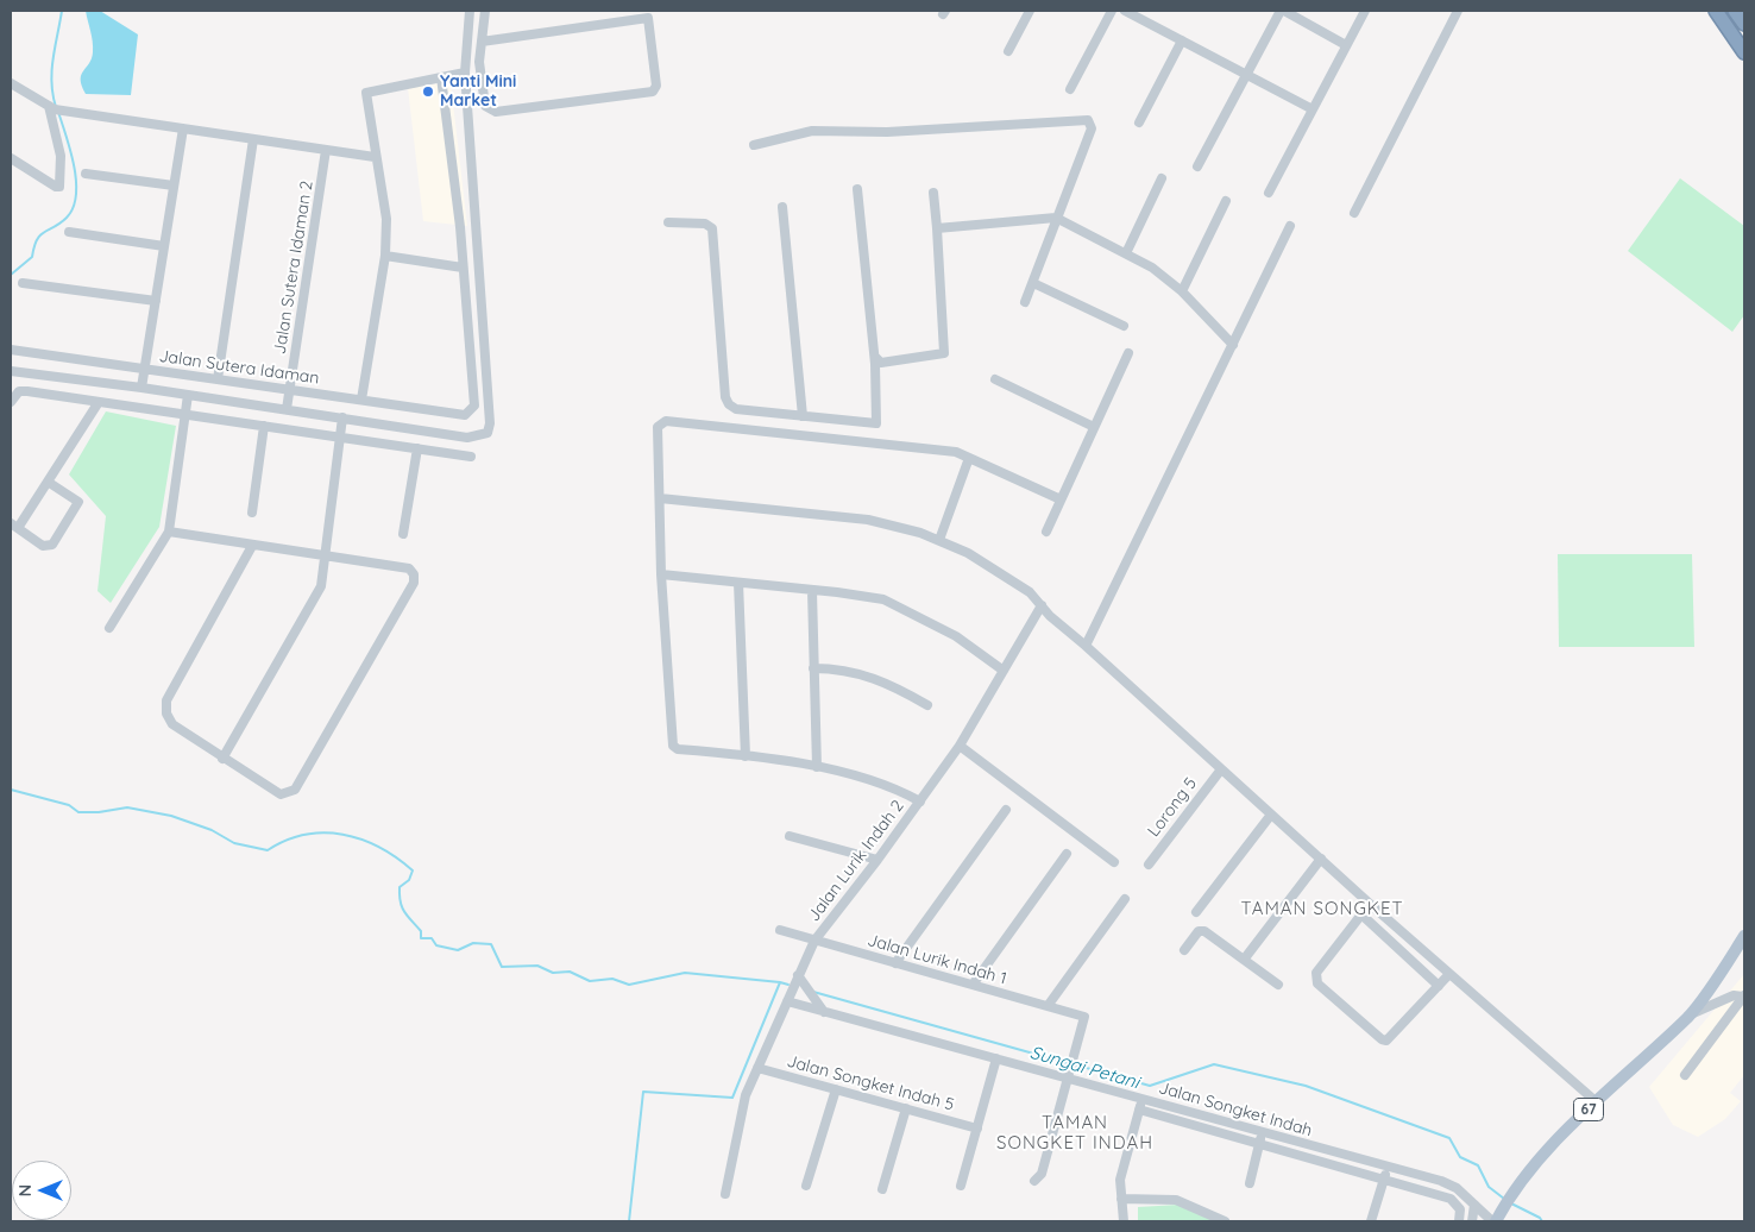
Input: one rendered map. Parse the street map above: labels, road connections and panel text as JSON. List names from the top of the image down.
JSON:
{
  "streets": {
    "main road": ["67"],
    "street": [
      "Jalan Sutera Idaman 2",
      "Jalan Sutera Idaman",
      "Lorong 5",
      "Jalan Lurik Indah 2",
      "Jalan Lurik Indah 1",
      "Jalan Songket Indah 5",
      "Jalan Songket Indah"
    ]
  },
  "crossings": [
    ["Jalan Sutera Idaman 2", "Jalan Sutera Idaman"],
    ["Jalan Lurik Indah 2", "Jalan Lurik Indah 1"],
    ["Jalan Lurik Indah 2", "Jalan Songket Indah 5"],
    ["Jalan Lurik Indah 2", "Jalan Songket Indah"],
    ["Jalan Lurik Indah 1", "Jalan Songket Indah"],
    ["Jalan Songket Indah", "67"]
  ],
  "districts": ["TAMAN SONGKET", "TAMAN SONGKET INDAH"],
  "water": ["Sungai Petani"],
  "places": ["Yanti Mini Market"],
  "north": "left"
}
